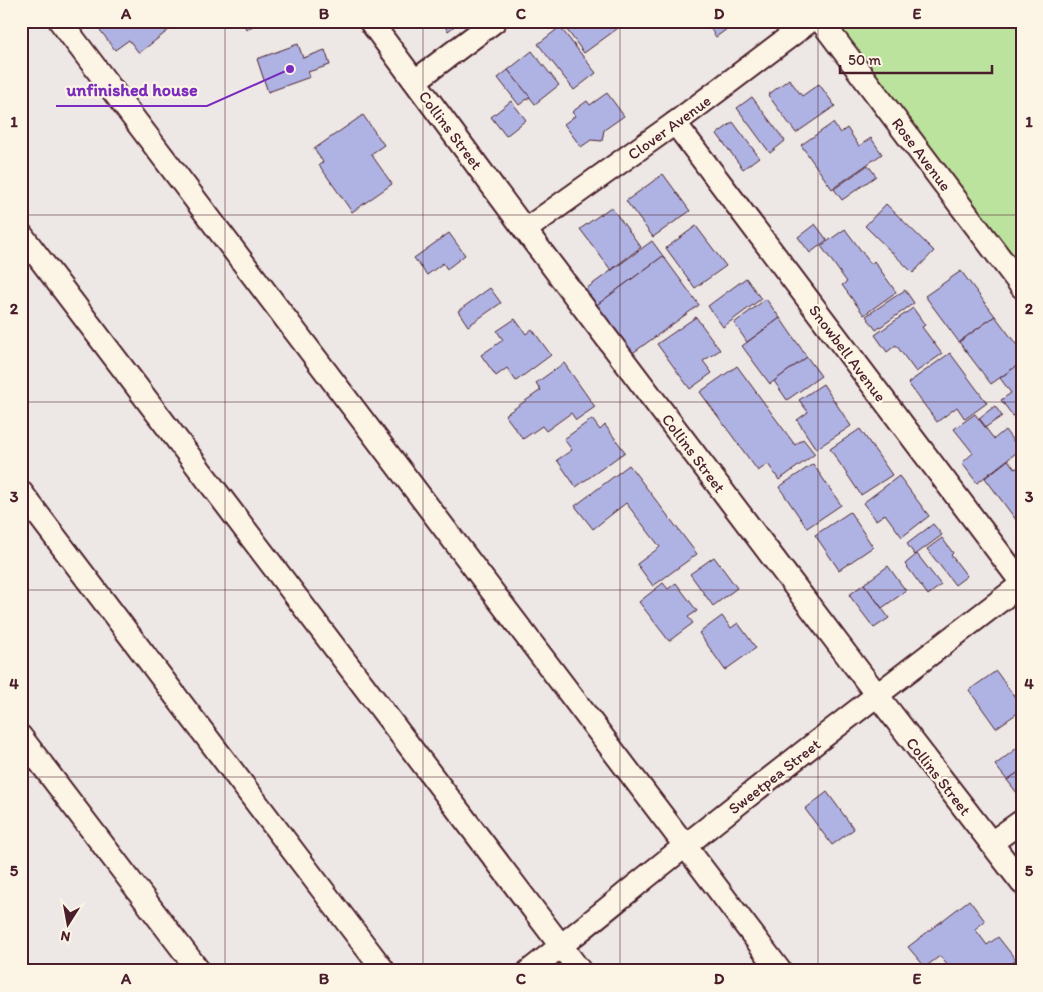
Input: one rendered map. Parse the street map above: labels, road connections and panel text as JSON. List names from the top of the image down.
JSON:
{
  "streets": {
    "street": [
      "Clover Avenue",
      "Collins Street",
      "Rose Avenue",
      "Snowbell Avenue",
      "Sweetpea Street"
    ]
  },
  "crossings": [
    ["Clover Avenue", "Collins Street"],
    ["Clover Avenue", "Snowbell Avenue"],
    ["Collins Street", "Sweetpea Street"],
    ["Snowbell Avenue", "Sweetpea Street"]
  ],
  "places": ["unfinished house"],
  "scale_bar": "50 m",
  "north": "bottom",
  "grid": {
    "columns": [
      "A",
      "B",
      "C",
      "D",
      "E"
    ],
    "rows": [
      "1",
      "2",
      "3",
      "4",
      "5"
    ]
  }
}
